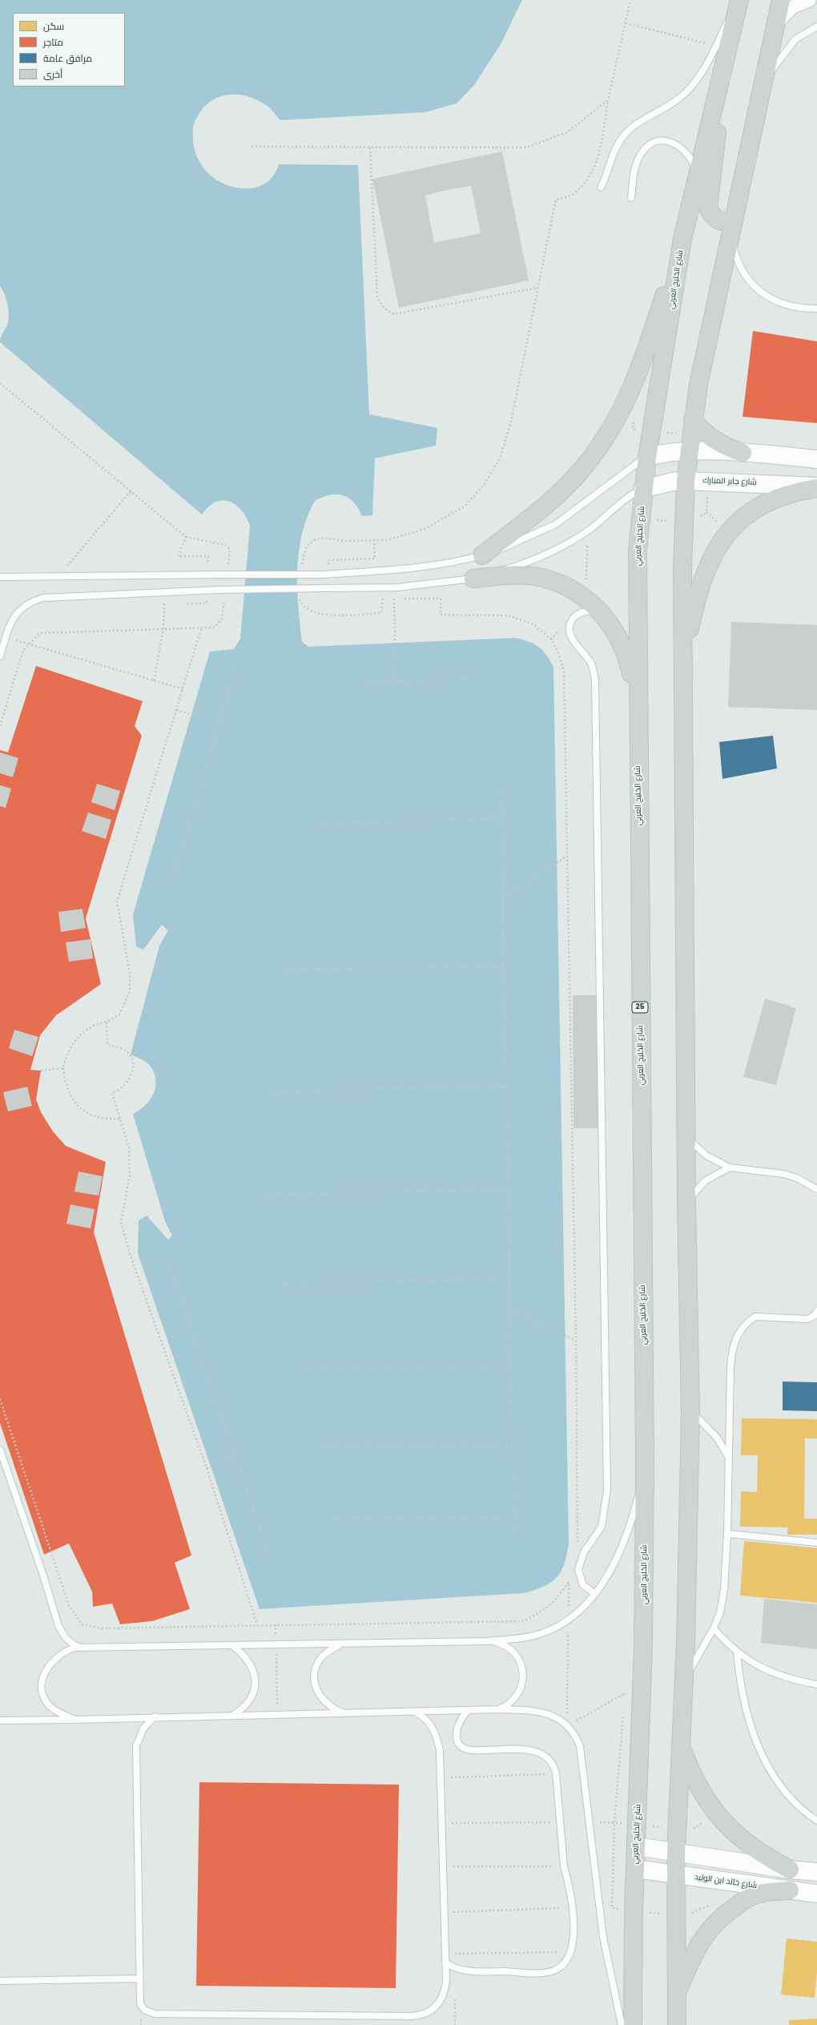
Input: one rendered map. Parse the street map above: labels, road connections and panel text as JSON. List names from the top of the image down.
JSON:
{
  "streets": {
    "main road": [
      "شارع الخليج العربي",
      "شارع جابر المبارك",
      "25",
      "شارع خالد ابن الوليد"
    ]
  },
  "crossings": [
    ["شارع الخليج العربي", "شارع جابر المبارك"],
    ["شارع الخليج العربي", "شارع خالد ابن الوليد"]
  ],
  "legend": [
    "سكن",
    "متاجر",
    "مرافق عامة",
    "أخرى"
  ]
}
